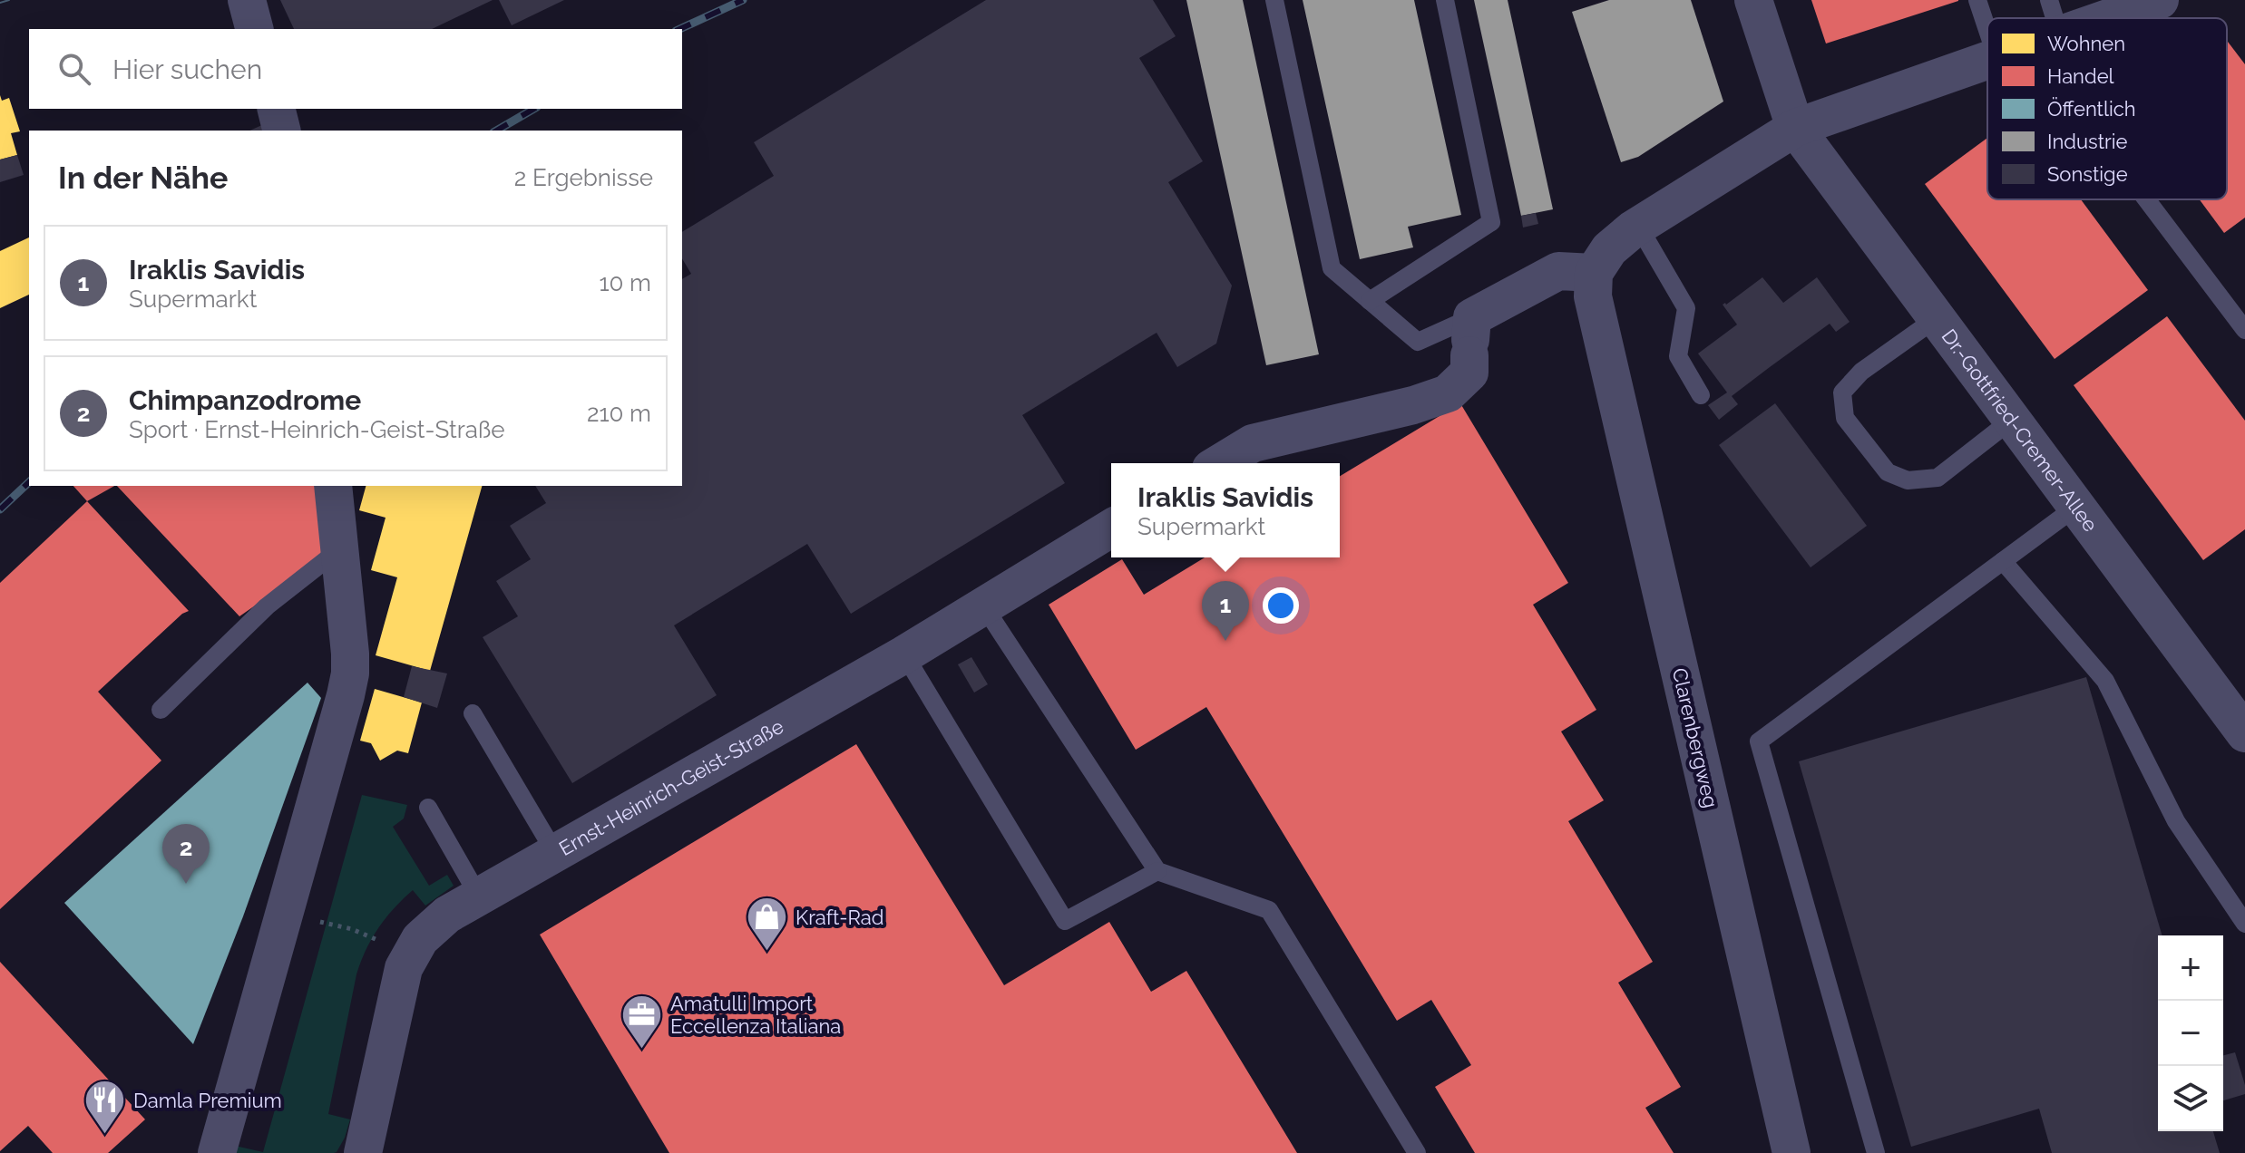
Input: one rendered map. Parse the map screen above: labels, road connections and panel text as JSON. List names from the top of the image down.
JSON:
{
  "streets": {
    "street": ["Dr.-Gottfried-Cremer-Allee", "Clarenbergweg", "Ernst-Heinrich-Geist-Straße"]
  },
  "places": {
    "shop": ["Kraft-Rad"],
    "office": ["Amatulli Import Eccellenza Italiana"],
    "restaurant": ["Damla Premium"]
  },
  "legend": [
    "Wohnen",
    "Handel",
    "Öffentlich",
    "Industrie",
    "Sonstige"
  ],
  "page": {
    "search": "Hier suchen",
    "heading": ["In der Nähe", "2 Ergebnisse"],
    "list": [
      {
        "mark": "1",
        "name": "Iraklis Savidis",
        "note": "Supermarkt",
        "value": "10 m"
      },
      {
        "mark": "2",
        "name": "Chimpanzodrome",
        "note": "Sport · Ernst-Heinrich-Geist-Straße",
        "value": "210 m"
      }
    ],
    "popup": ["Iraklis Savidis", "Supermarkt"],
    "pins": ["1", "2"],
    "map_buttons": ["+", "−"]
  }
}
